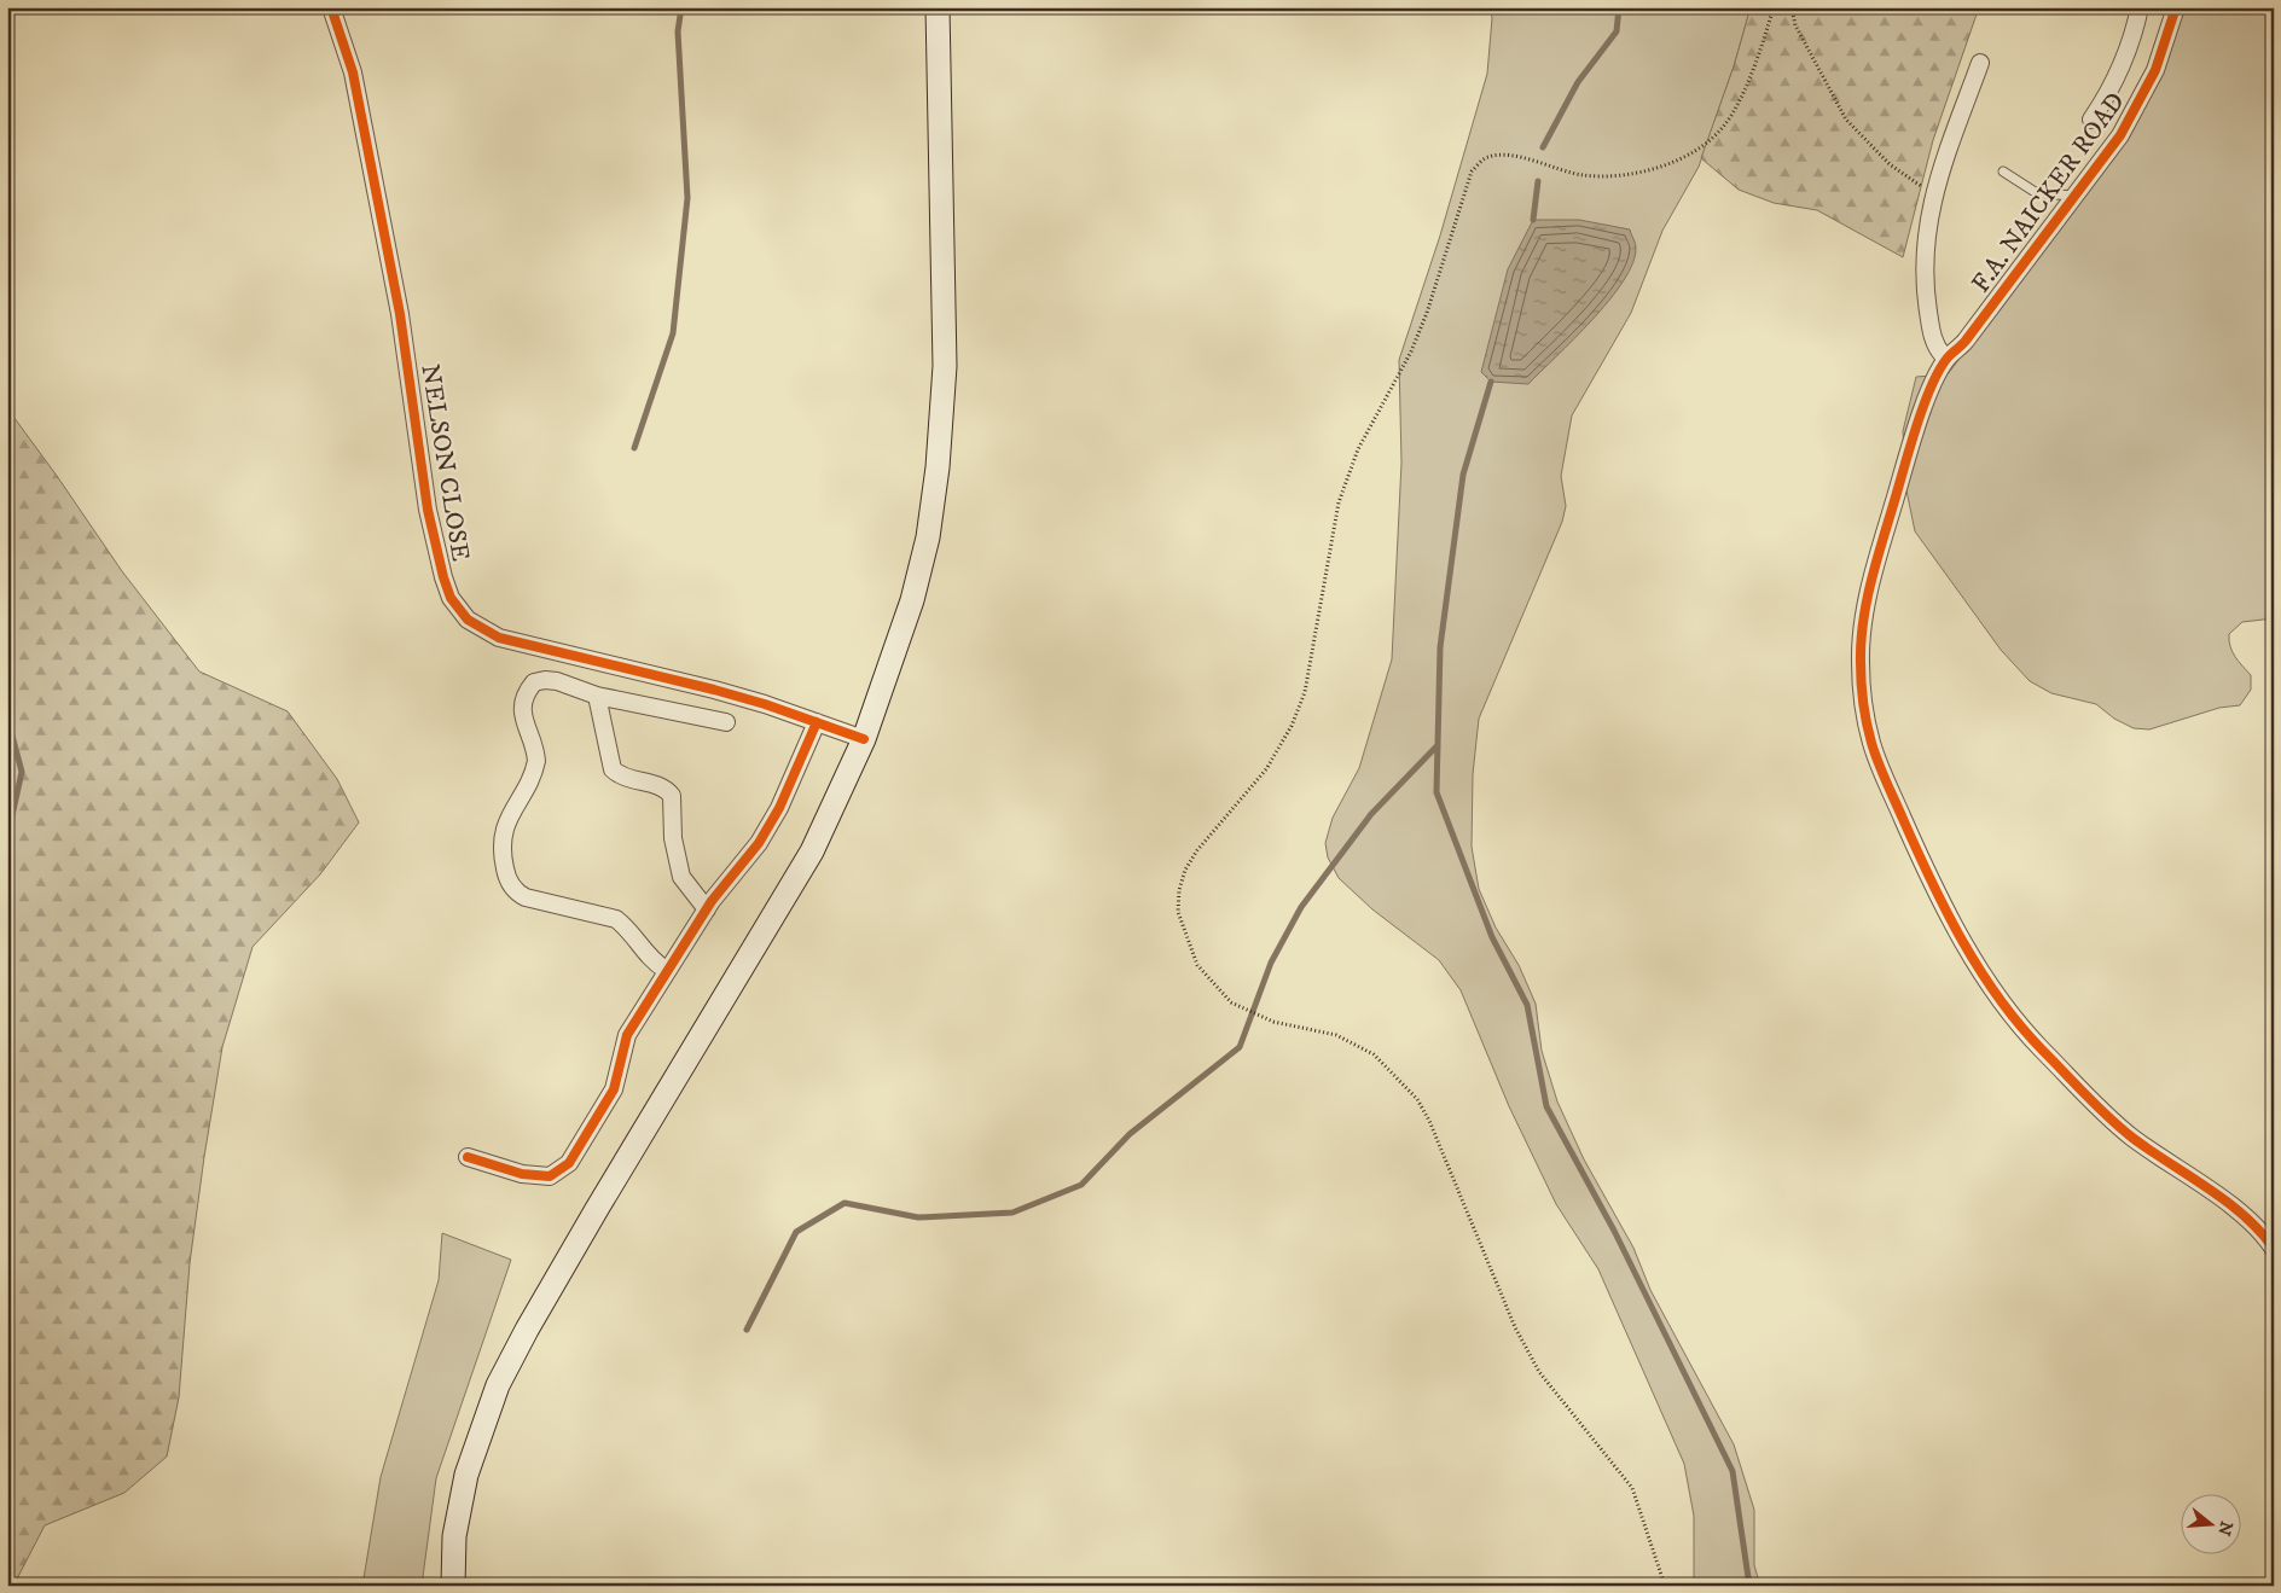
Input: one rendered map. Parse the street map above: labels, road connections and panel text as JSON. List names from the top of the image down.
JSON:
{
  "streets": {
    "street": ["F.A. NAICKER ROAD", "NELSON CLOSE"]
  },
  "north": "right"
}
